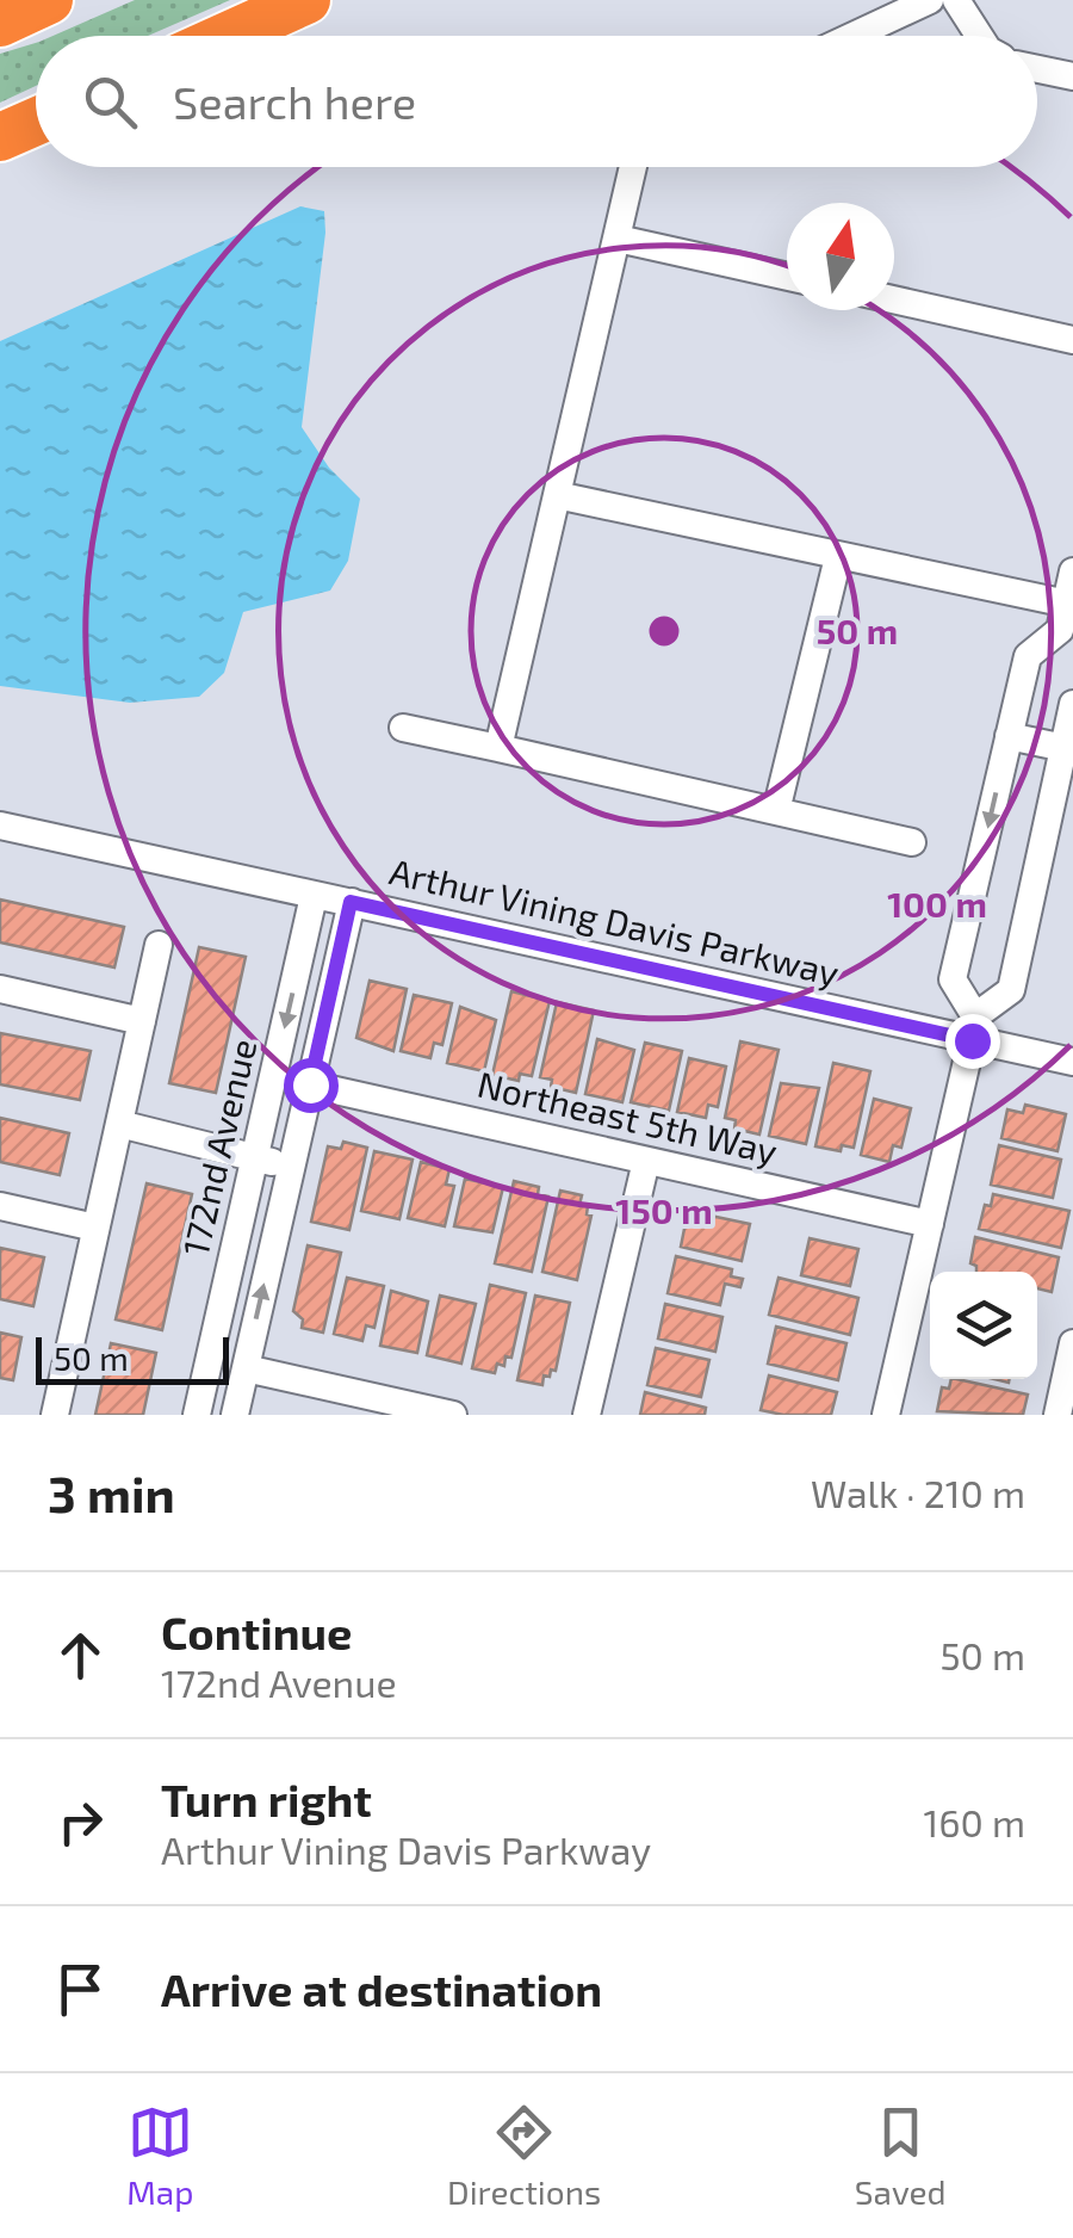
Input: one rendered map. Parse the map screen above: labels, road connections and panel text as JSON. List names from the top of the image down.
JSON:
{
  "streets": {
    "street": ["Arthur Vining Davis Parkway", "Northeast 5th Way", "172nd Avenue"]
  },
  "crossings": [
    ["Arthur Vining Davis Parkway", "172nd Avenue"],
    ["Northeast 5th Way", "172nd Avenue"]
  ],
  "scale_bar": "50 m",
  "north": "top",
  "page": {
    "search": "Search here",
    "scale": "50 m",
    "heading": ["3 min", "Walk · 210 m"],
    "list": [
      ["Continue", "172nd Avenue", "50 m"],
      ["Turn right", "Arthur Vining Davis Parkway", "160 m"],
      "Arrive at destination"
    ],
    "nav": ["Map", "Directions", "Saved"]
  },
  "rings": ["50 m", "100 m", "150 m"]
}
